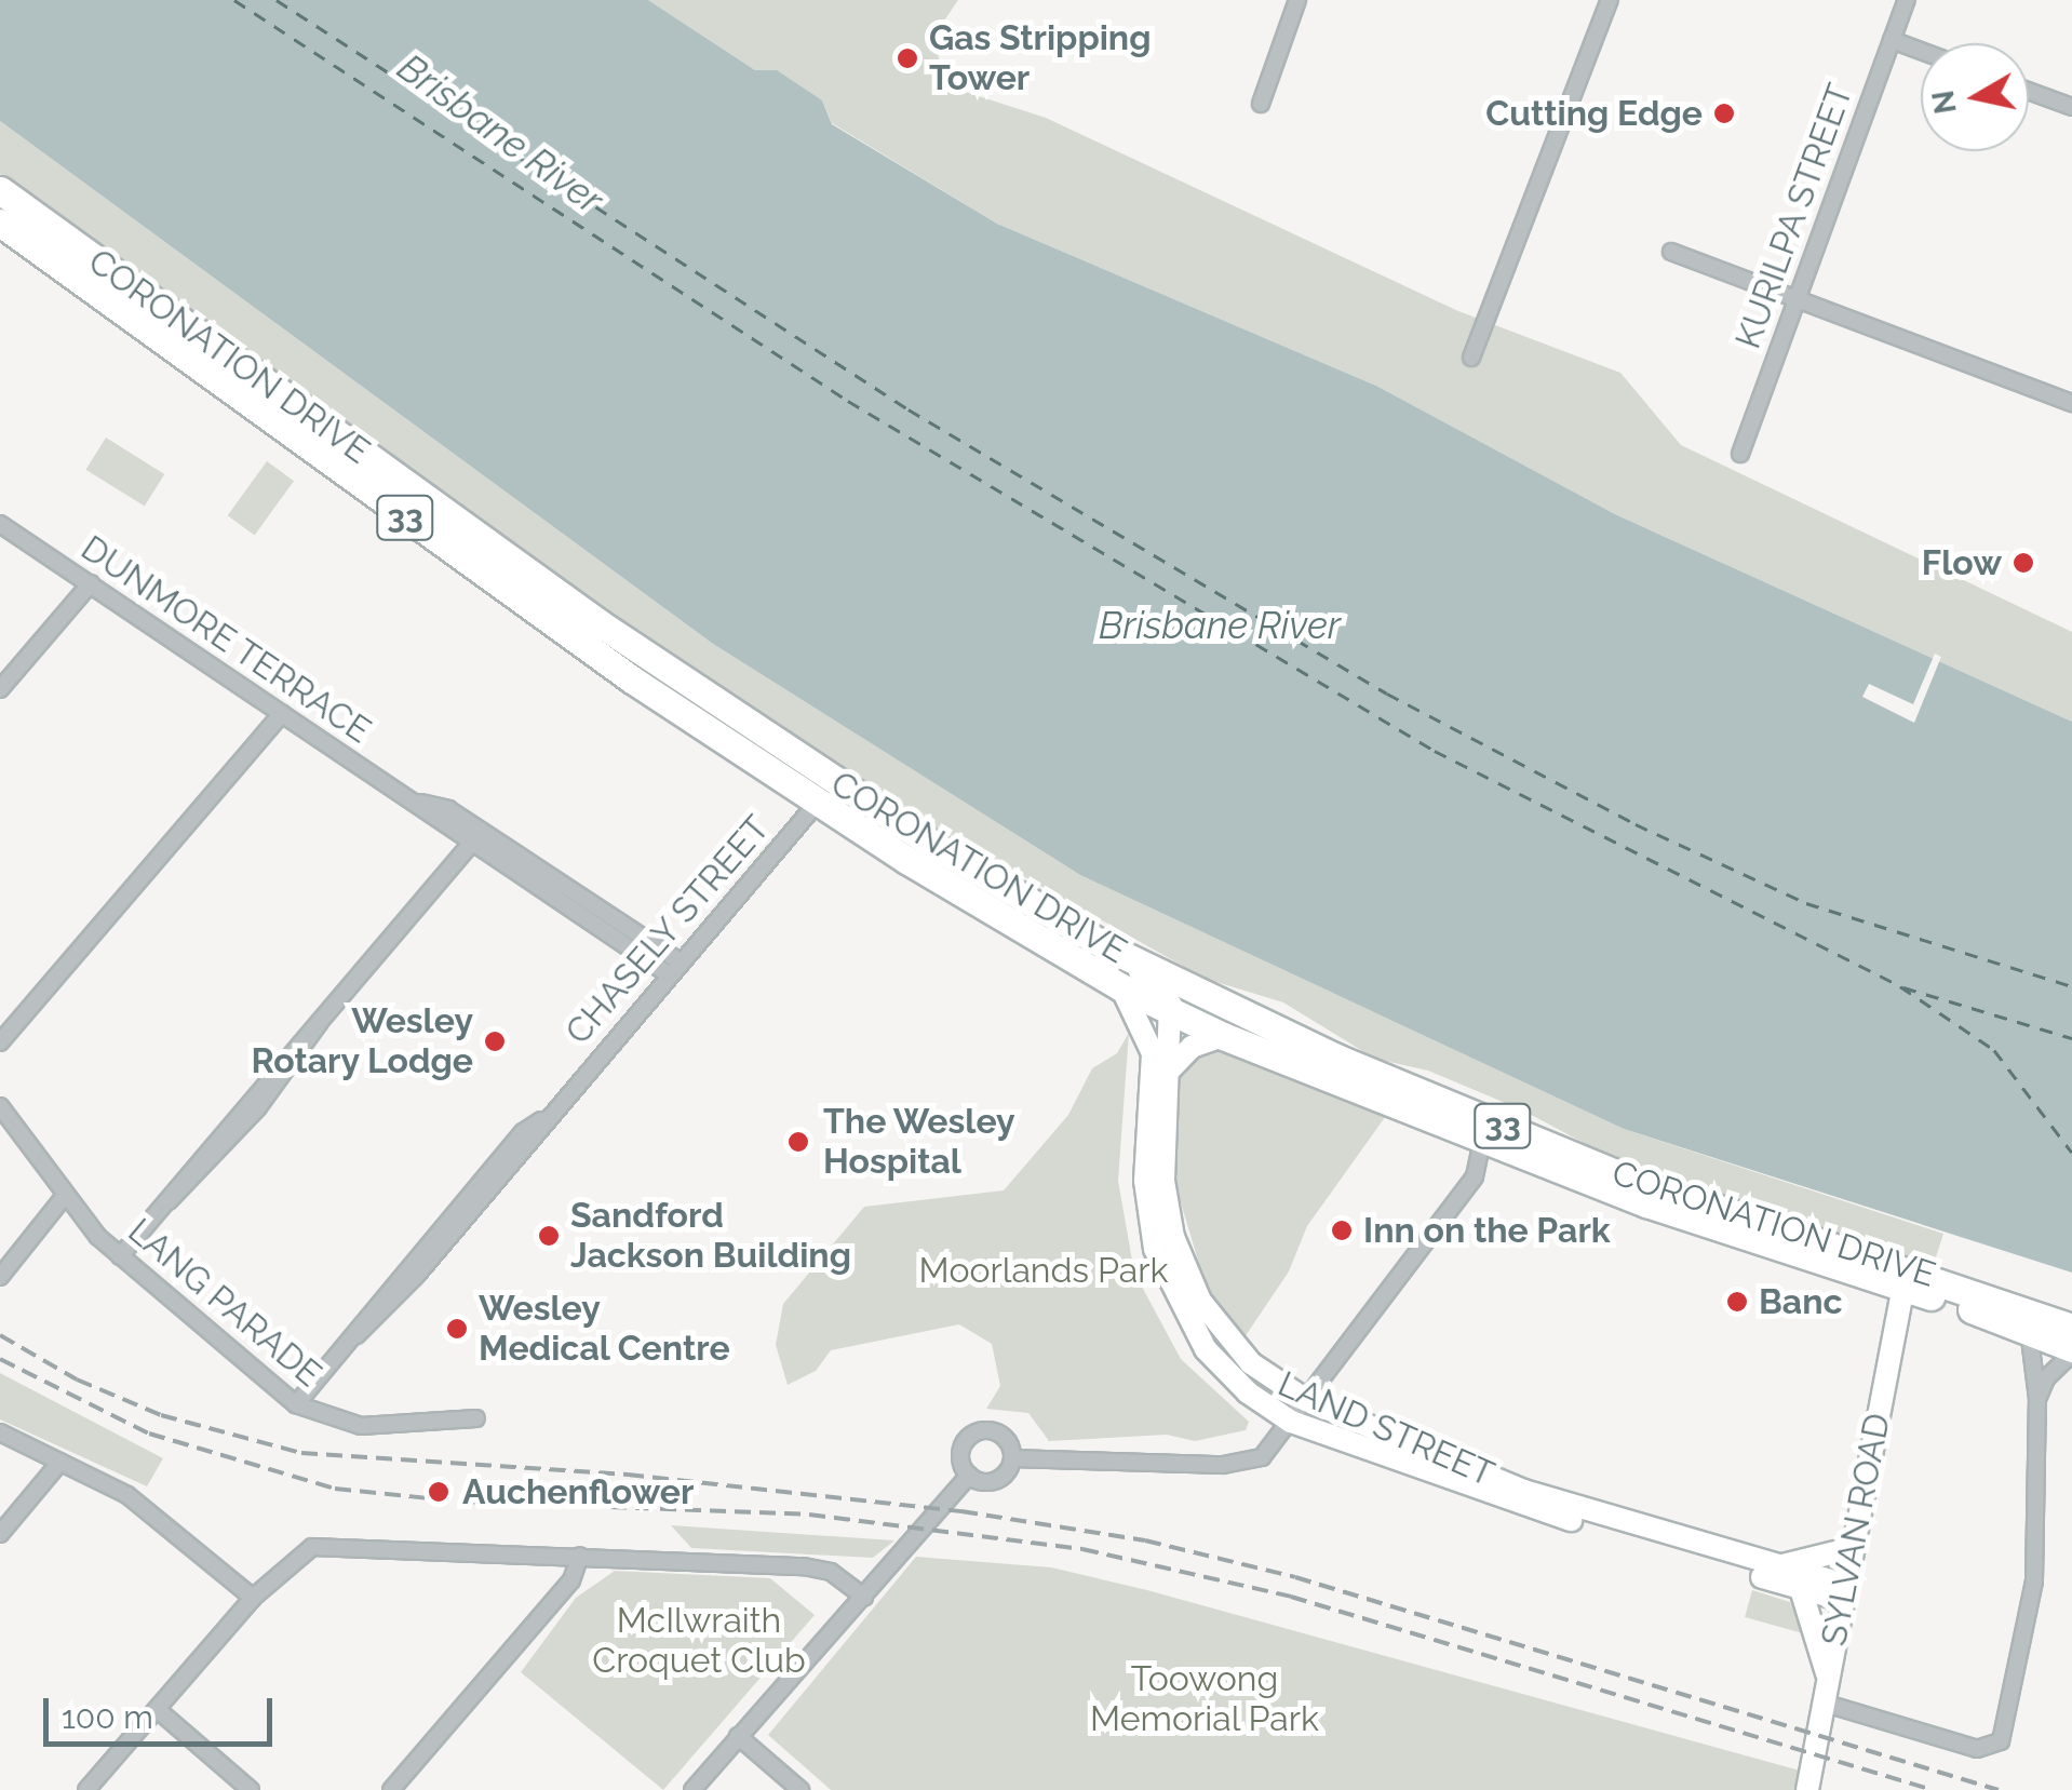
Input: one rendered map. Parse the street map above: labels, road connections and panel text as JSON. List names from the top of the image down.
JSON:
{
  "streets": {
    "highway": ["CORONATION DRIVE", "33"],
    "main road": ["LAND STREET", "SYLVAN ROAD"],
    "street": [
      "KURILPA STREET",
      "DUNMORE TERRACE",
      "CHASELY STREET",
      "LANG PARADE"
    ]
  },
  "crossings": [
    ["CORONATION DRIVE", "CHASELY STREET"],
    ["CORONATION DRIVE", "LAND STREET"],
    ["CORONATION DRIVE", "SYLVAN ROAD"],
    ["DUNMORE TERRACE", "CHASELY STREET"],
    ["CHASELY STREET", "LANG PARADE"],
    ["LAND STREET", "SYLVAN ROAD"]
  ],
  "water": ["Brisbane River"],
  "parks": ["Moorlands Park", "McIlwraith Croquet Club", "Toowong Memorial Park"],
  "places": [
    "Gas Stripping Tower",
    "Cutting Edge",
    "Flow",
    "Wesley Rotary Lodge",
    "The Wesley Hospital",
    "Inn on the Park",
    "Sandford Jackson Building",
    "Banc",
    "Wesley Medical Centre",
    "Auchenflower"
  ],
  "scale_bar": "100 m",
  "north": "left"
}
